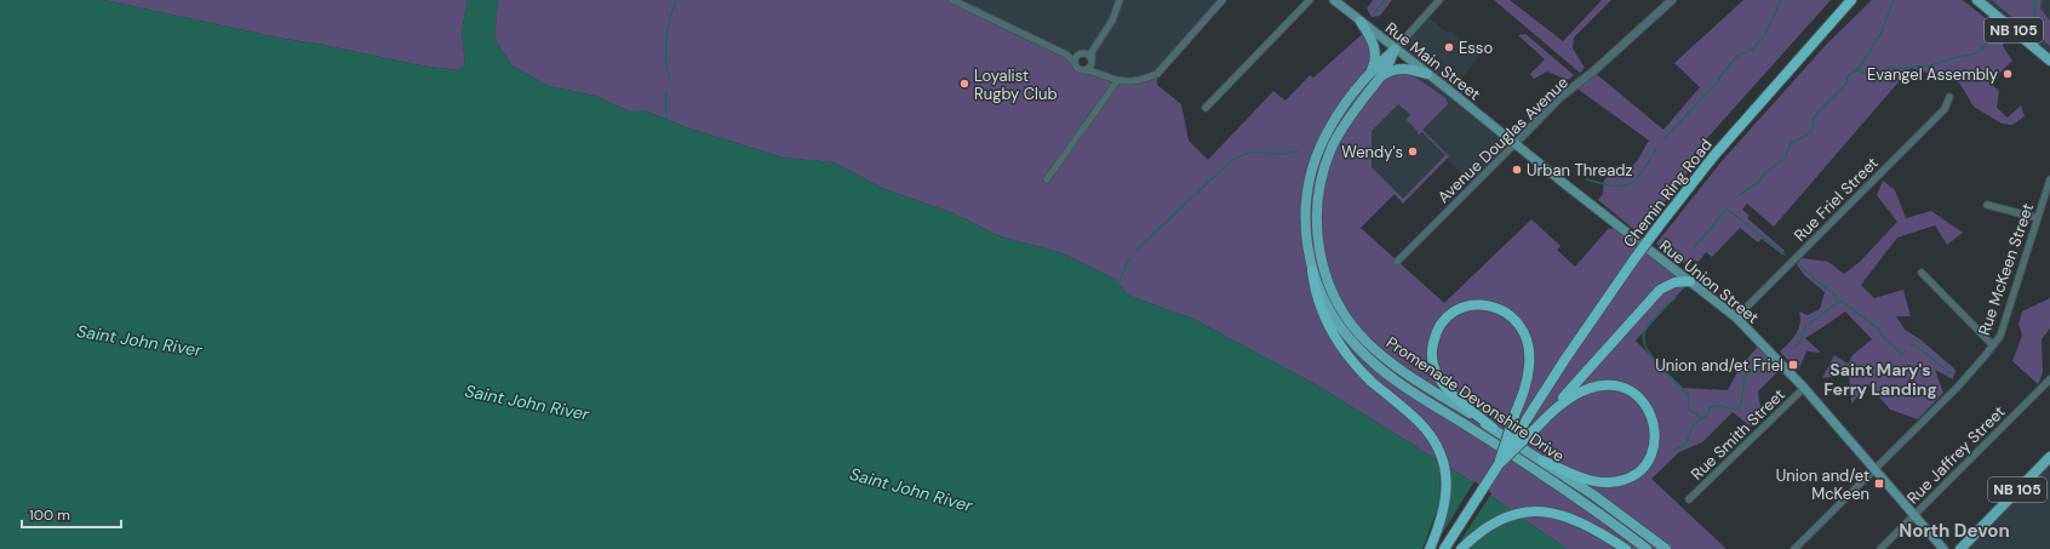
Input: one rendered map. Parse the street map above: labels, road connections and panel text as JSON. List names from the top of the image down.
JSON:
{
  "streets": {
    "highway": ["Chemin Ring Road"],
    "main road": [
      "NB 105",
      "Rue Main Street",
      "Rue Union Street",
      "Promenade Devonshire Drive"
    ],
    "street": [
      "Avenue Douglas Avenue",
      "Rue Friel Street",
      "Rue McKeen Street",
      "Rue Smith Street",
      "Rue Jaffrey Street"
    ]
  },
  "crossings": [
    ["Rue Main Street", "Avenue Douglas Avenue"],
    ["Rue Main Street", "Rue Union Street"],
    ["Rue Main Street", "Promenade Devonshire Drive"],
    ["Avenue Douglas Avenue", "Rue Union Street"],
    ["Rue Friel Street", "Rue Union Street"],
    ["Rue McKeen Street", "Rue Union Street"],
    ["Rue Union Street", "Rue Smith Street"],
    ["Rue Union Street", "Rue Jaffrey Street"]
  ],
  "districts": ["Saint Mary's Ferry Landing", "North Devon"],
  "water": ["Saint John River"],
  "places": {
    "other": [
      "Esso",
      "Evangel Assembly",
      "Loyalist Rugby Club",
      "Wendy's",
      "Urban Threadz"
    ],
    "transit": ["Union and/et Friel", "Union and/et McKeen"]
  },
  "scale_bar": "100 m"
}
